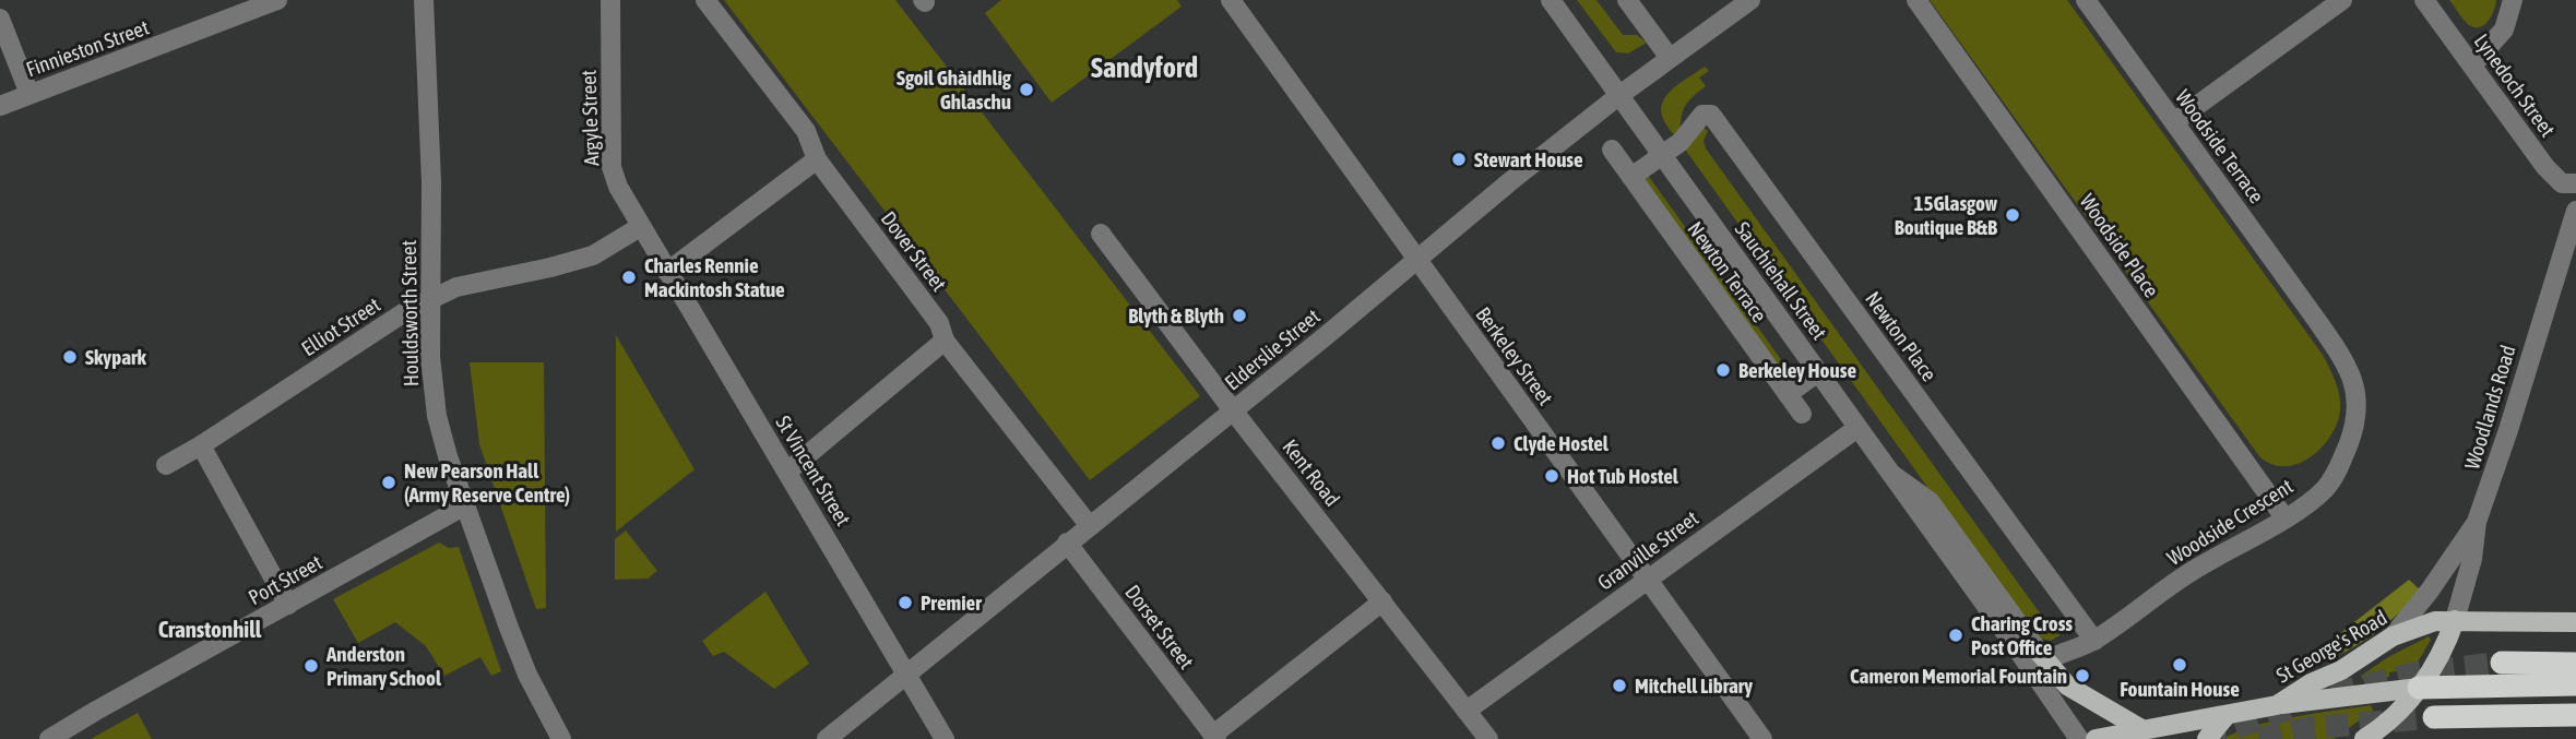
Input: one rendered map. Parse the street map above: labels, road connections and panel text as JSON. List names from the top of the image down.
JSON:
{
  "streets": {
    "main road": ["St George's Road"],
    "street": [
      "Finnieston Street",
      "Lynedoch Street",
      "Argyle Street",
      "Woodside Terrace",
      "Woodside Place",
      "Dover Street",
      "Newton Terrace",
      "Sauchiehall Street",
      "Houldsworth Street",
      "Elliot Street",
      "Newton Place",
      "Elderslie Street",
      "Berkeley Street",
      "Woodlands Road",
      "St Vincent Street",
      "Kent Road",
      "Woodside Crescent",
      "Granville Street",
      "Port Street",
      "Dorset Street"
    ]
  },
  "crossings": [
    ["Argyle Street", "Elliot Street"],
    ["Argyle Street", "St Vincent Street"],
    ["Woodside Terrace", "Woodside Crescent"],
    ["Woodside Place", "Woodside Crescent"],
    ["Dover Street", "Elderslie Street"],
    ["Sauchiehall Street", "Newton Place"],
    ["Sauchiehall Street", "Elderslie Street"],
    ["Sauchiehall Street", "Granville Street"],
    ["Houldsworth Street", "Elliot Street"],
    ["Houldsworth Street", "Port Street"],
    ["Elliot Street", "St Vincent Street"],
    ["Newton Place", "Woodside Crescent"],
    ["Elderslie Street", "Berkeley Street"],
    ["Elderslie Street", "St Vincent Street"],
    ["Elderslie Street", "Kent Road"],
    ["Elderslie Street", "Dorset Street"],
    ["Berkeley Street", "Granville Street"],
    ["Woodlands Road", "St George's Road"],
    ["Kent Road", "Granville Street"]
  ],
  "districts": ["Sandyford", "Cranstonhill"],
  "places": [
    "Sgoil Ghàidhlig Ghlaschu",
    "Stewart House",
    "15Glasgow Boutique B&B",
    "Charles Rennie Mackintosh Statue",
    "Blyth & Blyth",
    "Skypark",
    "Berkeley House",
    "Clyde Hostel",
    "Hot Tub Hostel",
    "New Pearson Hall (Army Reserve Centre)",
    "Premier",
    "Charing Cross Post Office",
    "Fountain House",
    "Anderston Primary School",
    "Cameron Memorial Fountain",
    "Mitchell Library"
  ]
}
